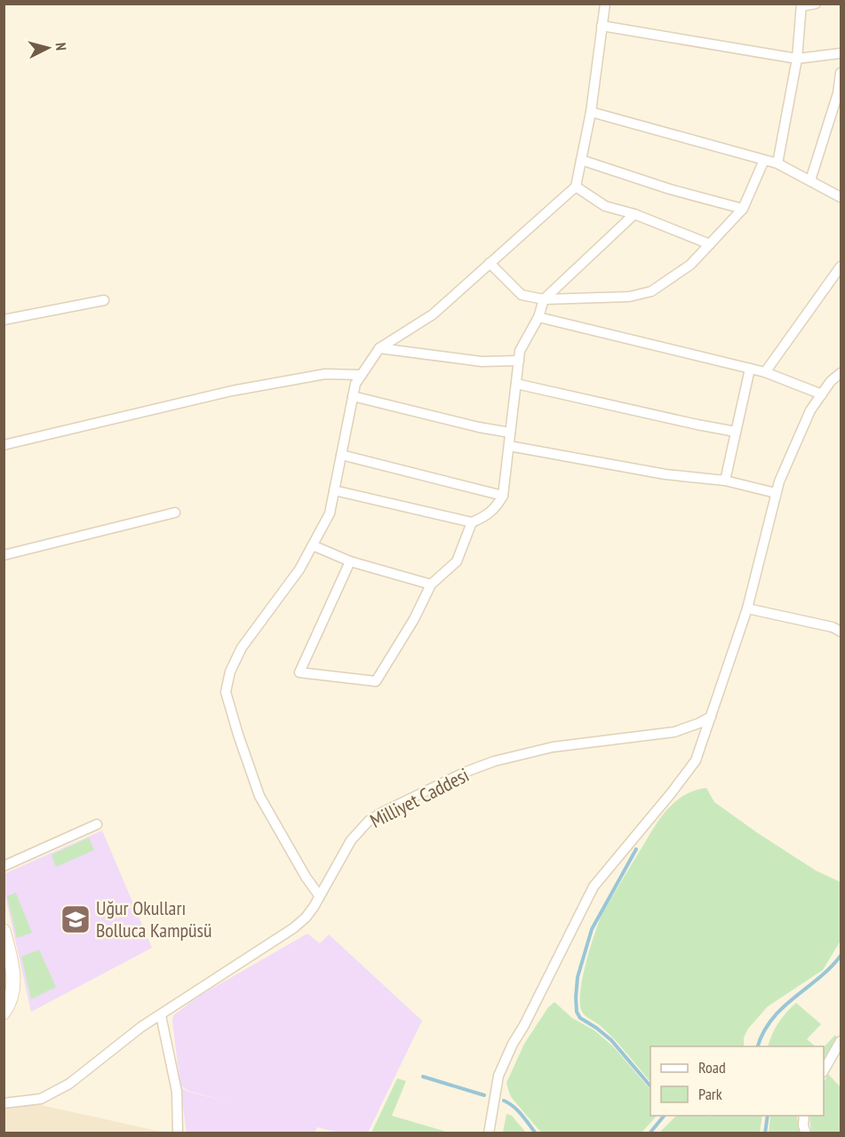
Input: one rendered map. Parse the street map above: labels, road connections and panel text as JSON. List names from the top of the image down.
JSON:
{
  "streets": {
    "street": ["Milliyet Caddesi"]
  },
  "places": {
    "school or university": ["Uğur Okulları Bolluca Kampüsü"]
  },
  "legend": ["Road", "Park"],
  "north": "right"
}
